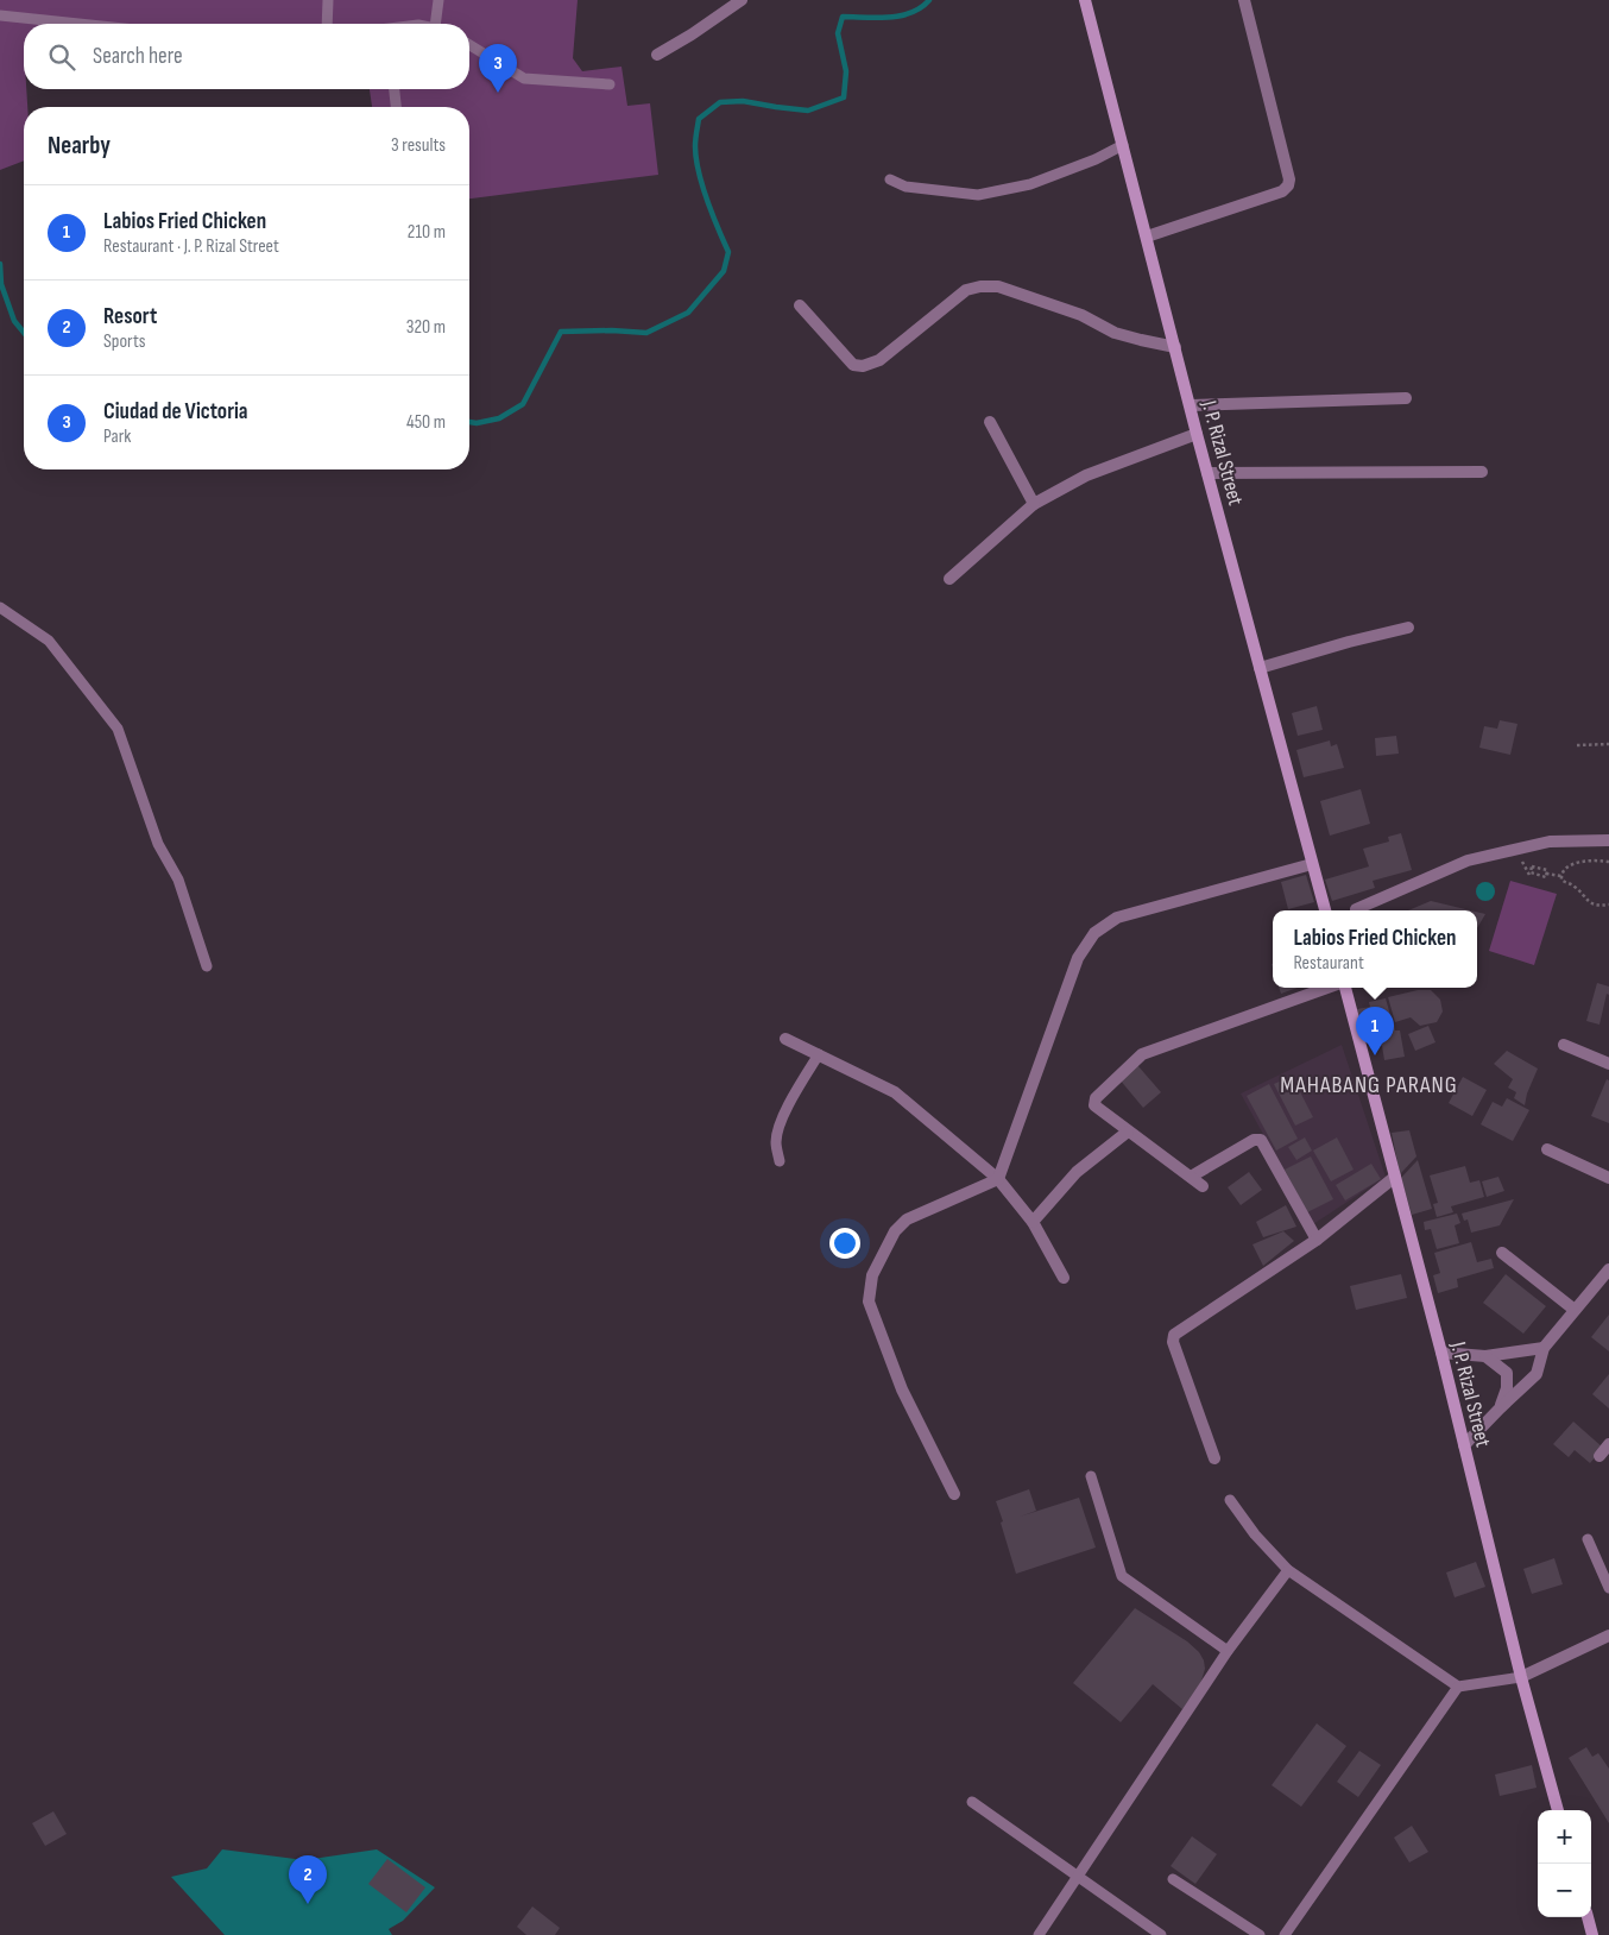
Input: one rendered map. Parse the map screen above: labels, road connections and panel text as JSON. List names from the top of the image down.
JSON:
{
  "streets": {
    "main road": ["J. P. Rizal Street"]
  },
  "districts": ["MAHABANG PARANG"],
  "page": {
    "search": "Search here",
    "pins": ["3", "1", "2"],
    "heading": ["Nearby", "3 results"],
    "list": [
      {
        "mark": "1",
        "name": "Labios Fried Chicken",
        "note": "Restaurant · J. P. Rizal Street",
        "value": "210 m"
      },
      {
        "mark": "2",
        "name": "Resort",
        "note": "Sports",
        "value": "320 m"
      },
      {
        "mark": "3",
        "name": "Ciudad de Victoria",
        "note": "Park",
        "value": "450 m"
      }
    ],
    "popup": ["Labios Fried Chicken", "Restaurant"],
    "map_buttons": ["+", "−"]
  }
}
